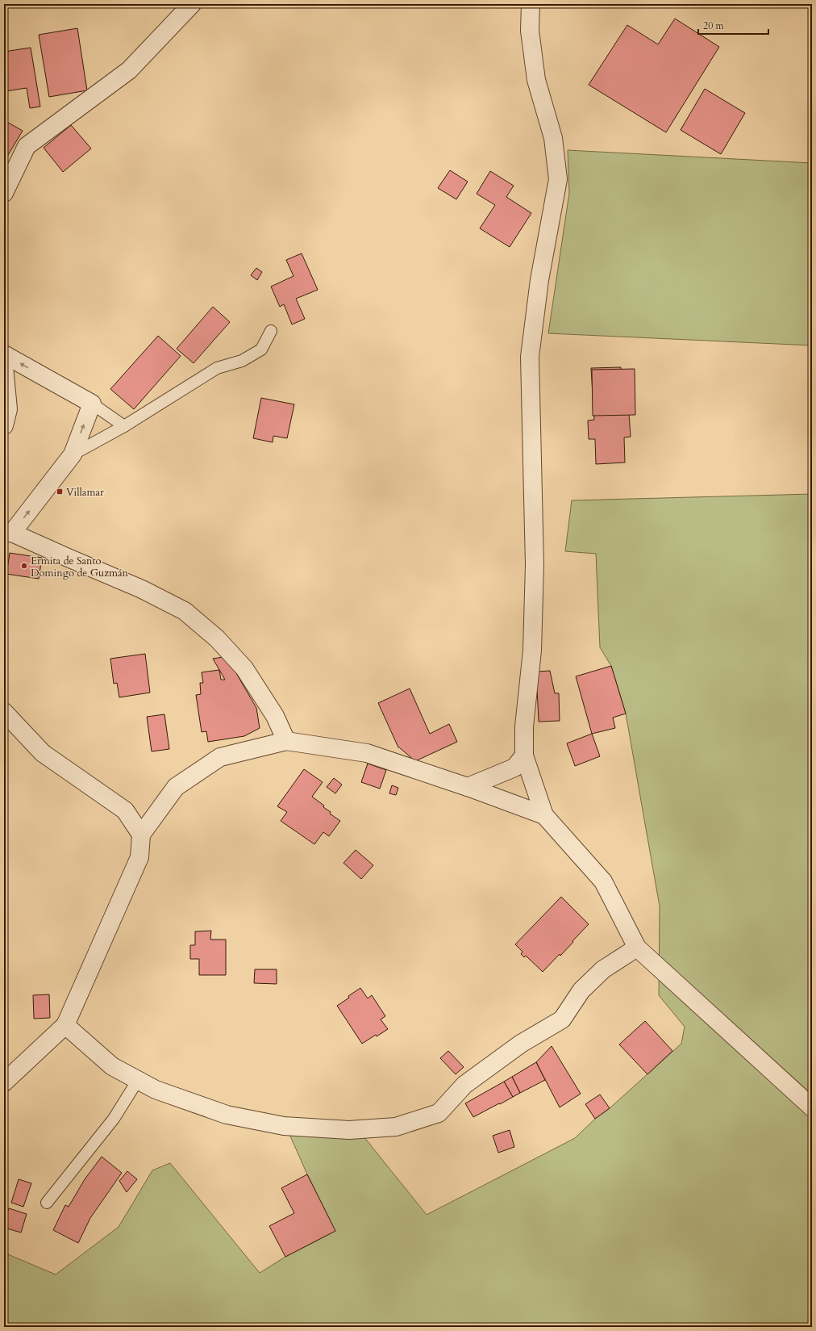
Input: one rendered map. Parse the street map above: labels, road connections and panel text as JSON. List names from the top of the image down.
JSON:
{
  "places": {
    "transit": ["Villamar"],
    "other": ["Ermita de Santo Domingo de Guzmán"]
  },
  "scale_bar": "20 m"
}
